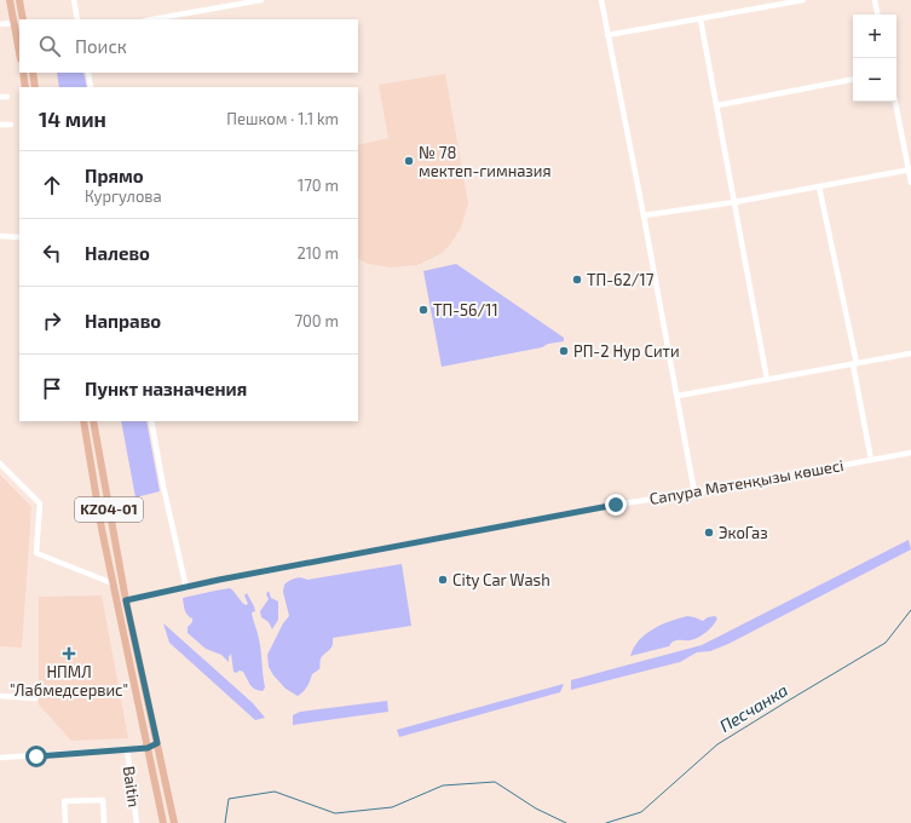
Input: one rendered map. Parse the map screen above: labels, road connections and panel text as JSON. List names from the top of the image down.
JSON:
{
  "streets": {
    "main road": ["KZ04-01"],
    "street": ["Сапура Мәтенқызы көшесі", "Baitin"]
  },
  "crossings": [
    ["Сапура Мәтенқызы көшесі", "KZ04-01"]
  ],
  "water": ["Песчанка"],
  "places": {
    "other": [
      "№ 78 мектеп-гимназия",
      "ТП-62/17",
      "ТП-56/11",
      "РП-2 Нур Сити",
      "ЭкоГаз",
      "City Car Wash"
    ],
    "health": ["НПМЛ \"Лабмедсервис\""]
  },
  "page": {
    "map_buttons": ["+", "−"],
    "search": "Поиск",
    "heading": ["14 мин", "Пешком · 1.1 km"],
    "list": [
      ["Прямо", "Кургулова", "170 m"],
      ["Налево", "210 m"],
      ["Направо", "700 m"],
      "Пункт назначения"
    ]
  }
}
